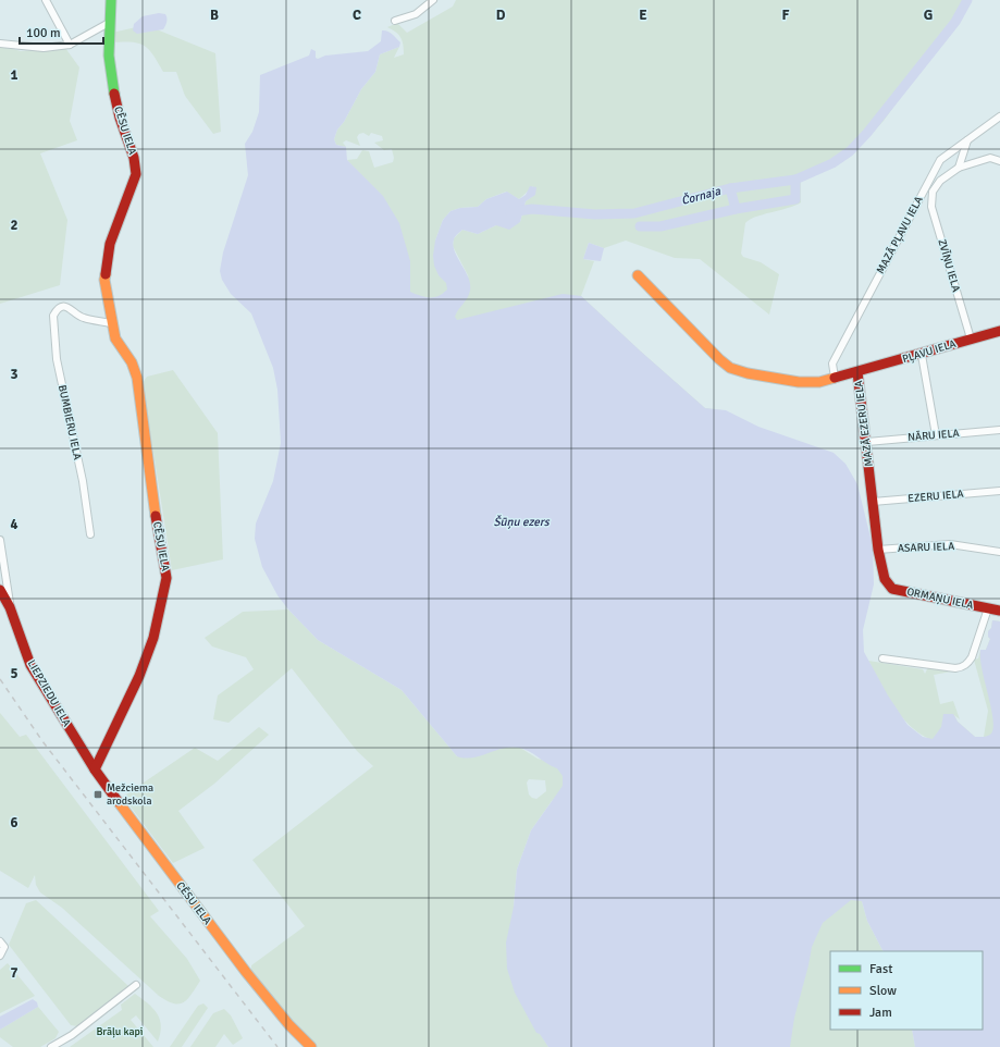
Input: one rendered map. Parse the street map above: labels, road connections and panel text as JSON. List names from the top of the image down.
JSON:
{
  "streets": {
    "street": [
      "CĒSU IELA",
      "MAZĀ PĻAVU IELA",
      "ZVĪŅU IELA",
      "PĻAVU IELA",
      "BUMBIERU IELA",
      "MAZĀ EZERU IELA",
      "NĀRU IELA",
      "EZERU IELA",
      "ASARU IELA",
      "ORMAŅU IELA",
      "LIEPZIEDU IELA"
    ]
  },
  "crossings": [
    ["CĒSU IELA", "BUMBIERU IELA"],
    ["CĒSU IELA", "LIEPZIEDU IELA"],
    ["MAZĀ PĻAVU IELA", "MAZĀ EZERU IELA"],
    ["ZVĪŅU IELA", "PĻAVU IELA"],
    ["PĻAVU IELA", "MAZĀ EZERU IELA"],
    ["MAZĀ EZERU IELA", "NĀRU IELA"],
    ["MAZĀ EZERU IELA", "EZERU IELA"],
    ["MAZĀ EZERU IELA", "ASARU IELA"],
    ["MAZĀ EZERU IELA", "ORMAŅU IELA"]
  ],
  "water": ["Čornaja", "Šūņu ezers"],
  "parks": ["Brāļu kapi"],
  "places": {
    "transit": ["Mežciema arodskola"]
  },
  "legend": ["Fast", "Slow", "Jam"],
  "scale_bar": "100 m",
  "grid": {
    "columns": [
      "B",
      "C",
      "D",
      "E",
      "F",
      "G"
    ],
    "rows": [
      "1",
      "2",
      "3",
      "4",
      "5",
      "6",
      "7"
    ]
  }
}
